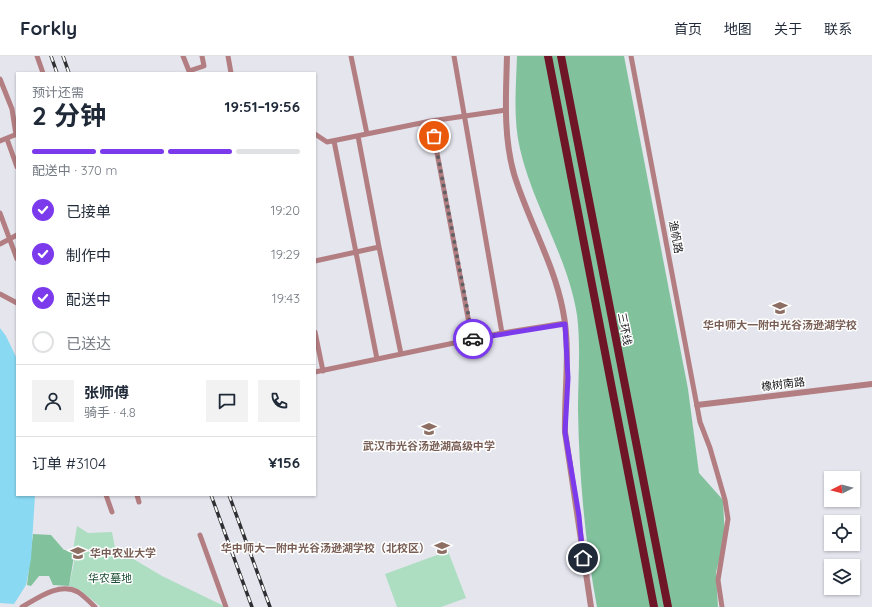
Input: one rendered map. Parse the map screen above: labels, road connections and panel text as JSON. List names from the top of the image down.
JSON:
{
  "streets": {
    "highway": ["三环线"],
    "street": ["渔帆路", "橡树南路"]
  },
  "crossings": [
    ["渔帆路", "橡树南路"]
  ],
  "parks": ["华农墓地"],
  "places": {
    "school or university": [
      "华中师大一附中光谷汤逊湖学校",
      "武汉市光谷汤逊湖高级中学",
      "华中师大一附中光谷汤逊湖学校（北校区）",
      "华中农业大学"
    ]
  },
  "north": "left",
  "page": {
    "header": "Forkly",
    "nav": [
      "首页",
      "地图",
      "关于",
      "联系"
    ],
    "heading": ["2 分钟", "预计还需", "19:51–19:56"],
    "panel": [
      "张师傅",
      "骑手 · 4.8",
      "订单 #3104",
      "¥156"
    ],
    "bar": "配送中 · 370 m",
    "list": [
      ["已接单", "19:20"],
      ["制作中", "19:29"],
      ["配送中", "19:43"],
      "已送达"
    ]
  }
}
